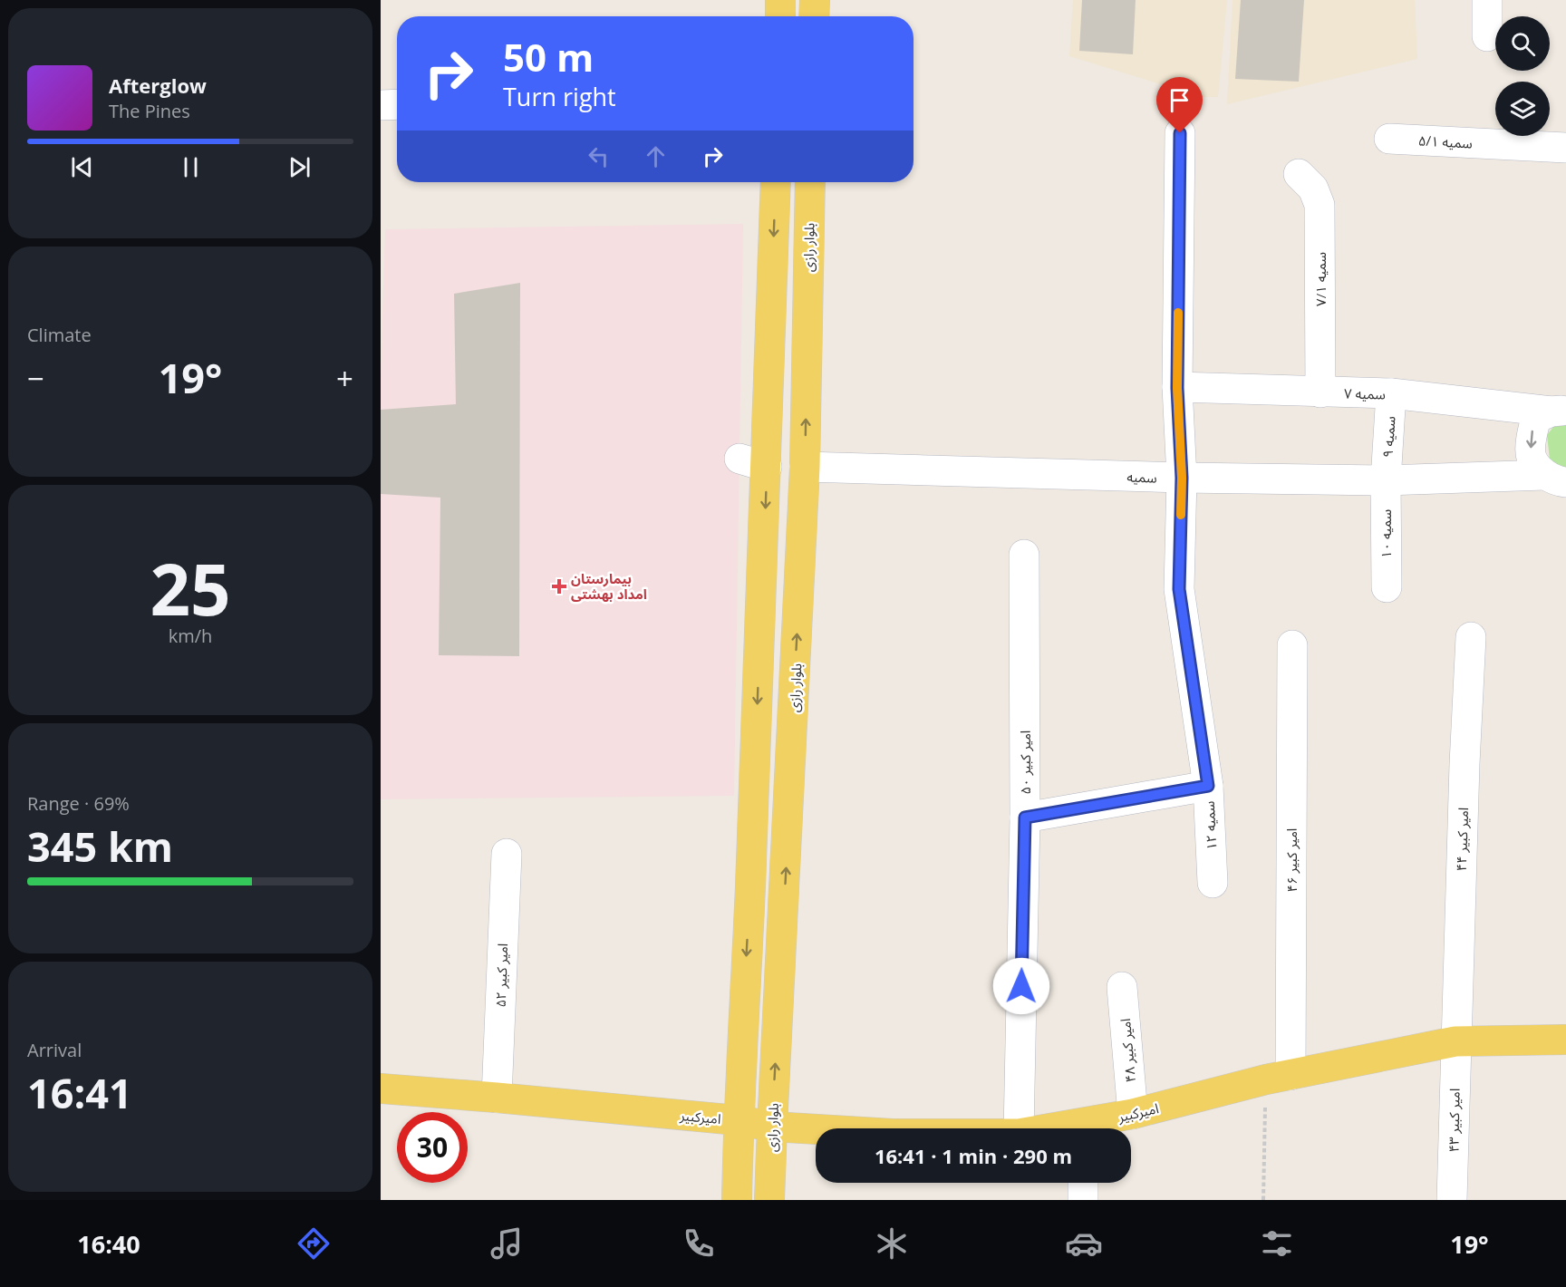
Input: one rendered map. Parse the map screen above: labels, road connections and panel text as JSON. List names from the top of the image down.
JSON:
{
  "streets": {
    "main road": ["بلوار رازی", "امیرکبیر"],
    "street": [
      "سمیه ۵/۱",
      "سمیه ۷/۱",
      "سمیه ۷",
      "سمیه ۹",
      "سمیه",
      "سمیه ۱۰",
      "امیر کبیر ۵۰",
      "سمیه ۱۲",
      "امیر کبیر ۴۴",
      "امیر کبیر ۴۶",
      "امیر کبیر ۵۲",
      "امیر کبیر ۴۸",
      "امیر کبیر ۴۳"
    ]
  },
  "crossings": [
    ["بلوار رازی", "سمیه"],
    ["بلوار رازی", "امیرکبیر"],
    ["سمیه ۷/۱", "سمیه ۷"],
    ["سمیه ۷", "سمیه ۹"],
    ["سمیه ۷", "سمیه ۱۲"],
    ["سمیه ۹", "سمیه"],
    ["سمیه ۹", "سمیه ۱۰"],
    ["سمیه", "سمیه ۱۰"],
    ["سمیه", "سمیه ۱۲"],
    ["امیر کبیر ۴۴", "امیرکبیر"],
    ["امیر کبیر ۴۴", "امیر کبیر ۴۳"],
    ["امیر کبیر ۴۶", "امیرکبیر"],
    ["امیر کبیر ۵۲", "امیرکبیر"],
    ["امیر کبیر ۴۸", "امیرکبیر"],
    ["امیرکبیر", "امیر کبیر ۴۳"]
  ],
  "places": {
    "health": ["بیمارستان امداد بهشتی"]
  },
  "page": {
    "turn": ["50 m", "Turn right"],
    "song": ["Afterglow", "The Pines"],
    "tile": [
      "Climate",
      ["25", "km/h"],
      ["Range · 69%", "345 km"],
      ["Arrival", "16:41"]
    ],
    "heat": ["−", "19°", "+"],
    "limit": "30",
    "trip": "16:41 · 1 min · 290 m",
    "tabs": ["16:40", "19°"]
  }
}
